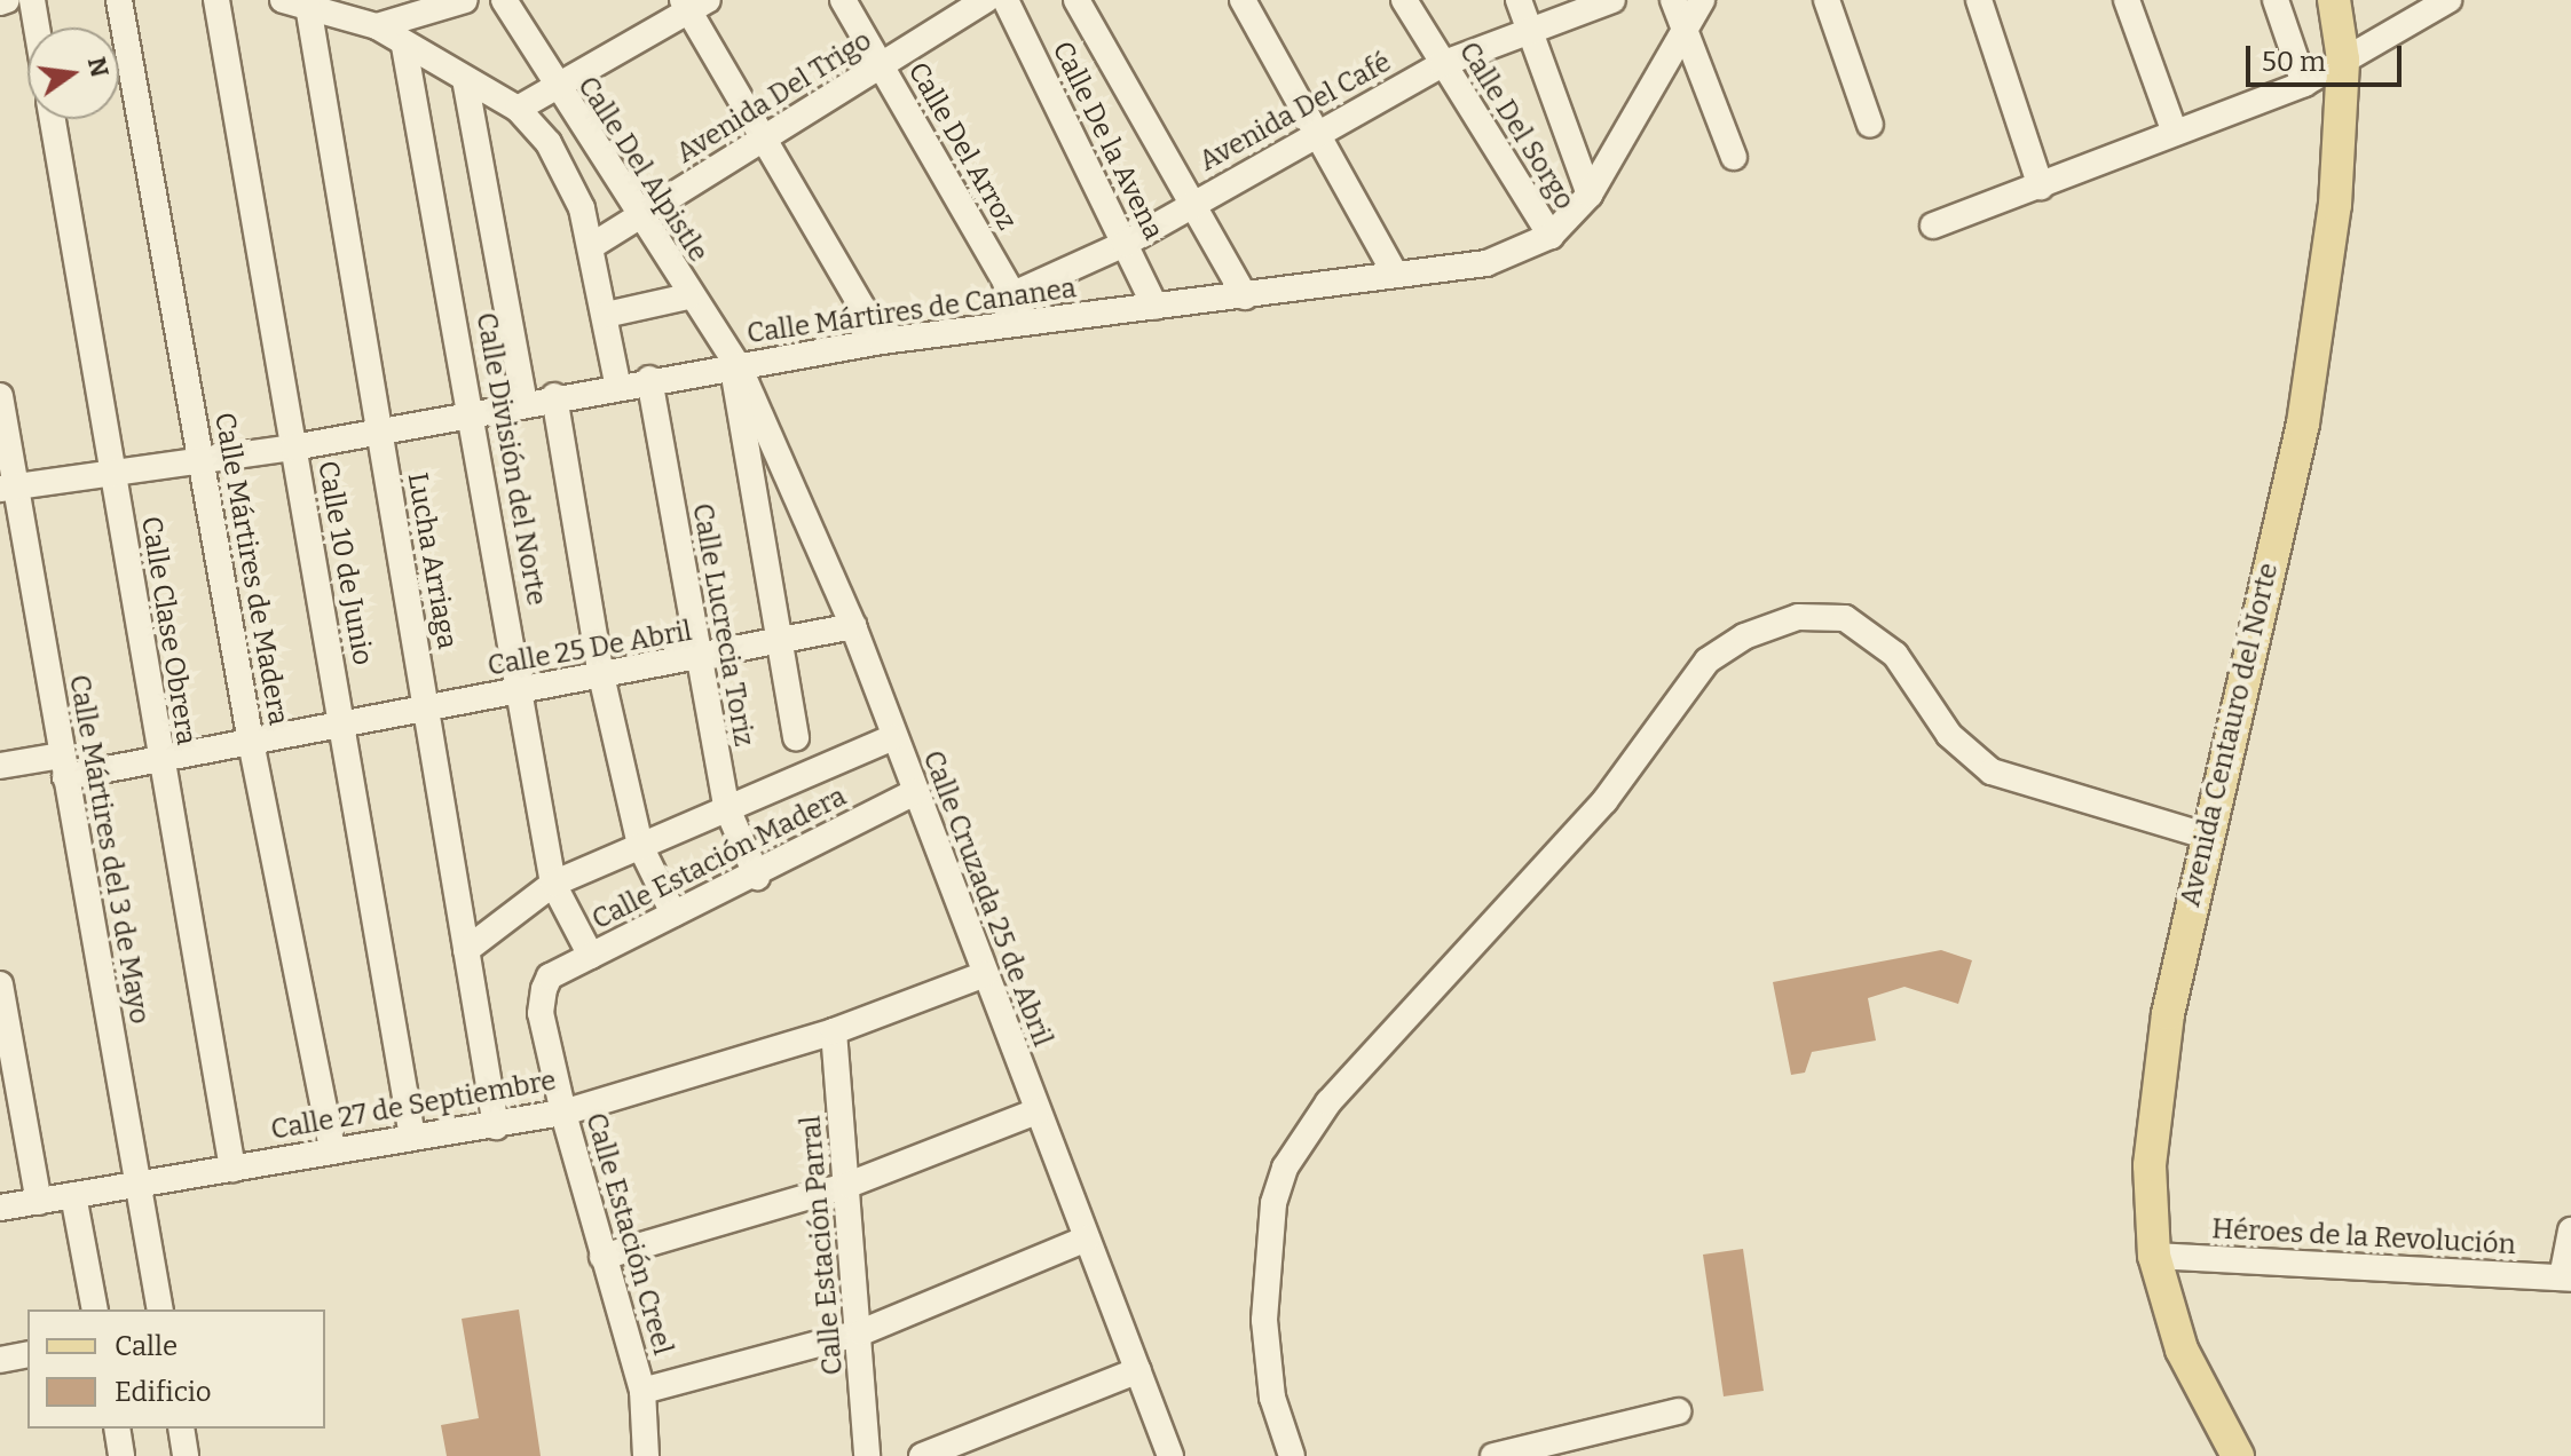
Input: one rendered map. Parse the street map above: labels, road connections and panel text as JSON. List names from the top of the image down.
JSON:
{
  "streets": {
    "main road": ["Avenida Centauro del Norte"],
    "street": [
      "Avenida Del Trigo",
      "Avenida Del Café",
      "Calle Del Sorgo",
      "Calle De la Avena",
      "Calle Del Arroz",
      "Calle Del Alpistle",
      "Calle Mártires de Cananea",
      "Calle División del Norte",
      "Lucha Arriaga",
      "Calle 10 de Junio",
      "Calle Mártires de Madera",
      "Calle Lucrecia Toriz",
      "Calle Clase Obrera",
      "Calle 25 De Abril",
      "Calle Mártires del 3 de Mayo",
      "Calle Estación Madera",
      "Calle Cruzada 25 de Abril",
      "Calle 27 de Septiembre",
      "Calle Estación Creel",
      "Héroes de la Revolución",
      "Calle Estación Parral"
    ]
  },
  "crossings": [
    ["Avenida Del Trigo", "Calle Del Arroz"],
    ["Avenida Del Trigo", "Calle Del Alpistle"],
    ["Avenida Del Café", "Calle Del Sorgo"],
    ["Avenida Del Café", "Calle De la Avena"],
    ["Avenida Del Café", "Calle Del Arroz"],
    ["Calle Del Sorgo", "Calle Mártires de Cananea"],
    ["Calle De la Avena", "Calle Mártires de Cananea"],
    ["Calle Del Arroz", "Calle Mártires de Cananea"],
    ["Calle Del Alpistle", "Calle Mártires de Cananea"],
    ["Calle Del Alpistle", "Calle Cruzada 25 de Abril"],
    ["Calle Mártires de Cananea", "Calle División del Norte"],
    ["Calle Mártires de Cananea", "Lucha Arriaga"],
    ["Calle Mártires de Cananea", "Calle 10 de Junio"],
    ["Calle Mártires de Cananea", "Calle Mártires de Madera"],
    ["Calle Mártires de Cananea", "Calle Lucrecia Toriz"],
    ["Calle Mártires de Cananea", "Calle Clase Obrera"],
    ["Calle Mártires de Cananea", "Calle Mártires del 3 de Mayo"],
    ["Calle Mártires de Cananea", "Calle Cruzada 25 de Abril"],
    ["Calle División del Norte", "Calle 25 De Abril"],
    ["Calle División del Norte", "Calle Estación Madera"],
    ["Lucha Arriaga", "Calle 25 De Abril"],
    ["Lucha Arriaga", "Calle 27 de Septiembre"],
    ["Calle 10 de Junio", "Calle 25 De Abril"],
    ["Calle 10 de Junio", "Calle 27 de Septiembre"],
    ["Calle Mártires de Madera", "Calle 25 De Abril"],
    ["Calle Mártires de Madera", "Calle 27 de Septiembre"],
    ["Calle Lucrecia Toriz", "Calle 25 De Abril"],
    ["Calle Lucrecia Toriz", "Calle Estación Madera"],
    ["Calle Clase Obrera", "Calle 25 De Abril"],
    ["Calle Clase Obrera", "Calle 27 de Septiembre"],
    ["Calle 25 De Abril", "Calle Mártires del 3 de Mayo"],
    ["Calle 25 De Abril", "Calle Cruzada 25 de Abril"],
    ["Avenida Centauro del Norte", "Héroes de la Revolución"],
    ["Calle Mártires del 3 de Mayo", "Calle 27 de Septiembre"],
    ["Calle Estación Madera", "Calle Cruzada 25 de Abril"],
    ["Calle Estación Madera", "Calle Estación Creel"],
    ["Calle Cruzada 25 de Abril", "Calle 27 de Septiembre"],
    ["Calle 27 de Septiembre", "Calle Estación Creel"],
    ["Calle 27 de Septiembre", "Calle Estación Parral"]
  ],
  "legend": ["Calle", "Edificio"],
  "scale_bar": "50 m",
  "north": "right"
}
